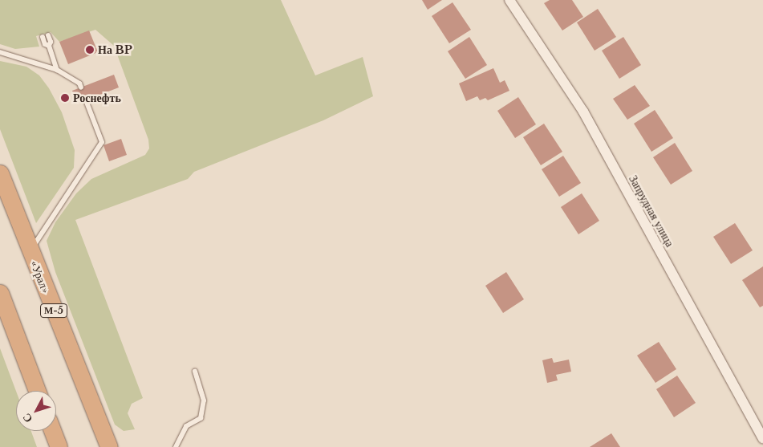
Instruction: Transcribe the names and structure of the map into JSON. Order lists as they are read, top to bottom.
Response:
{
  "streets": {
    "highway": ["«Урал»", "М-5"],
    "street": ["Запрудная улица"]
  },
  "places": ["На BP", "Роснефть"],
  "north": "bottom left"
}
